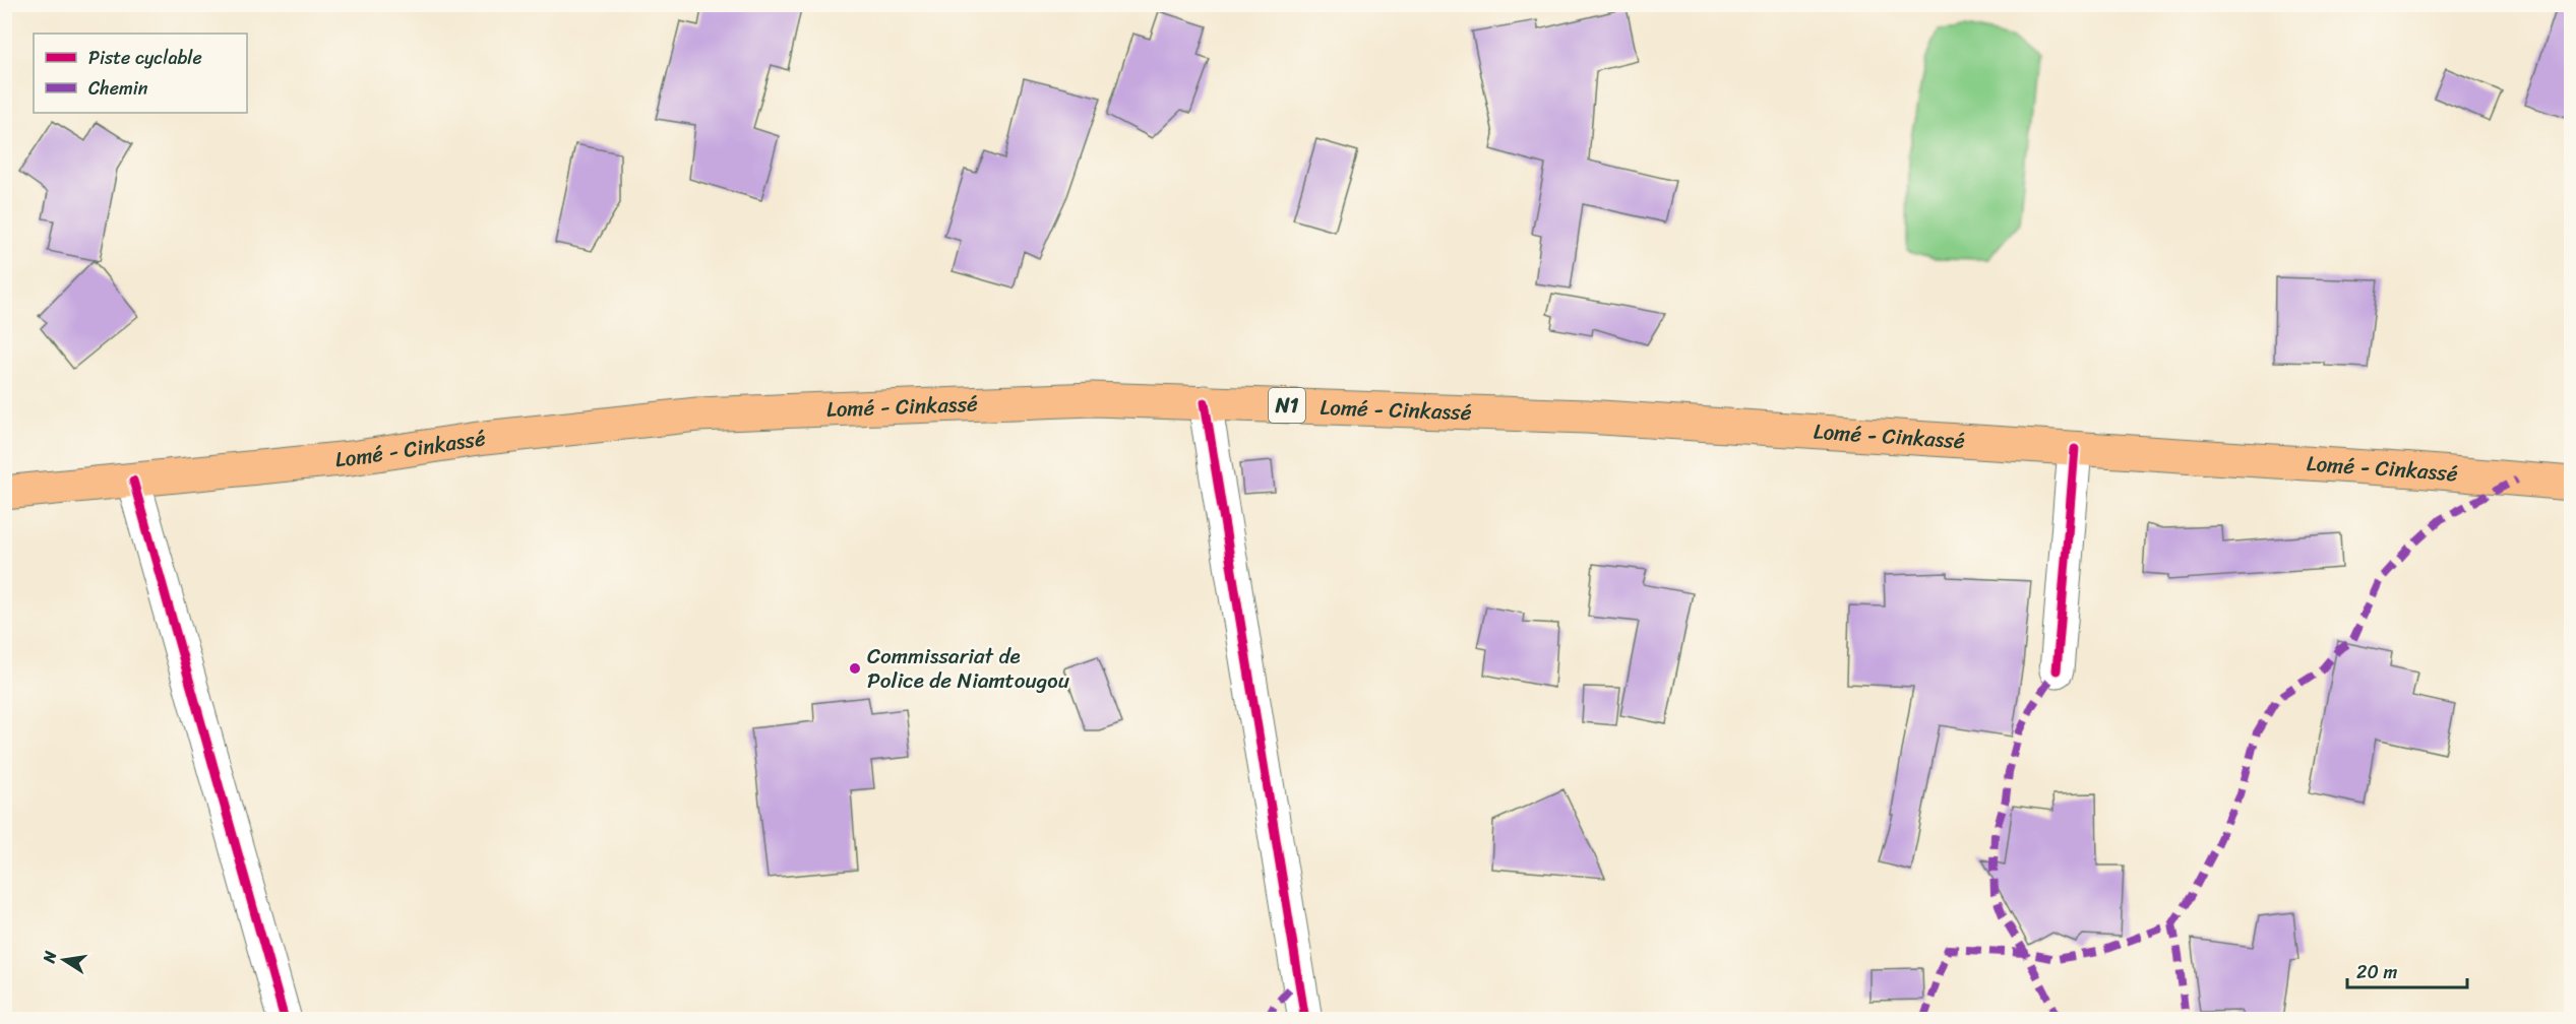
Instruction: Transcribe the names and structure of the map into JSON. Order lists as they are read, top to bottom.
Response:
{
  "streets": {
    "highway": ["N1", "Lomé - Cinkassé"]
  },
  "places": ["Commissariat de Police de Niamtougou"],
  "legend": ["Piste cyclable", "Chemin"],
  "scale_bar": "20 m",
  "north": "left"
}
